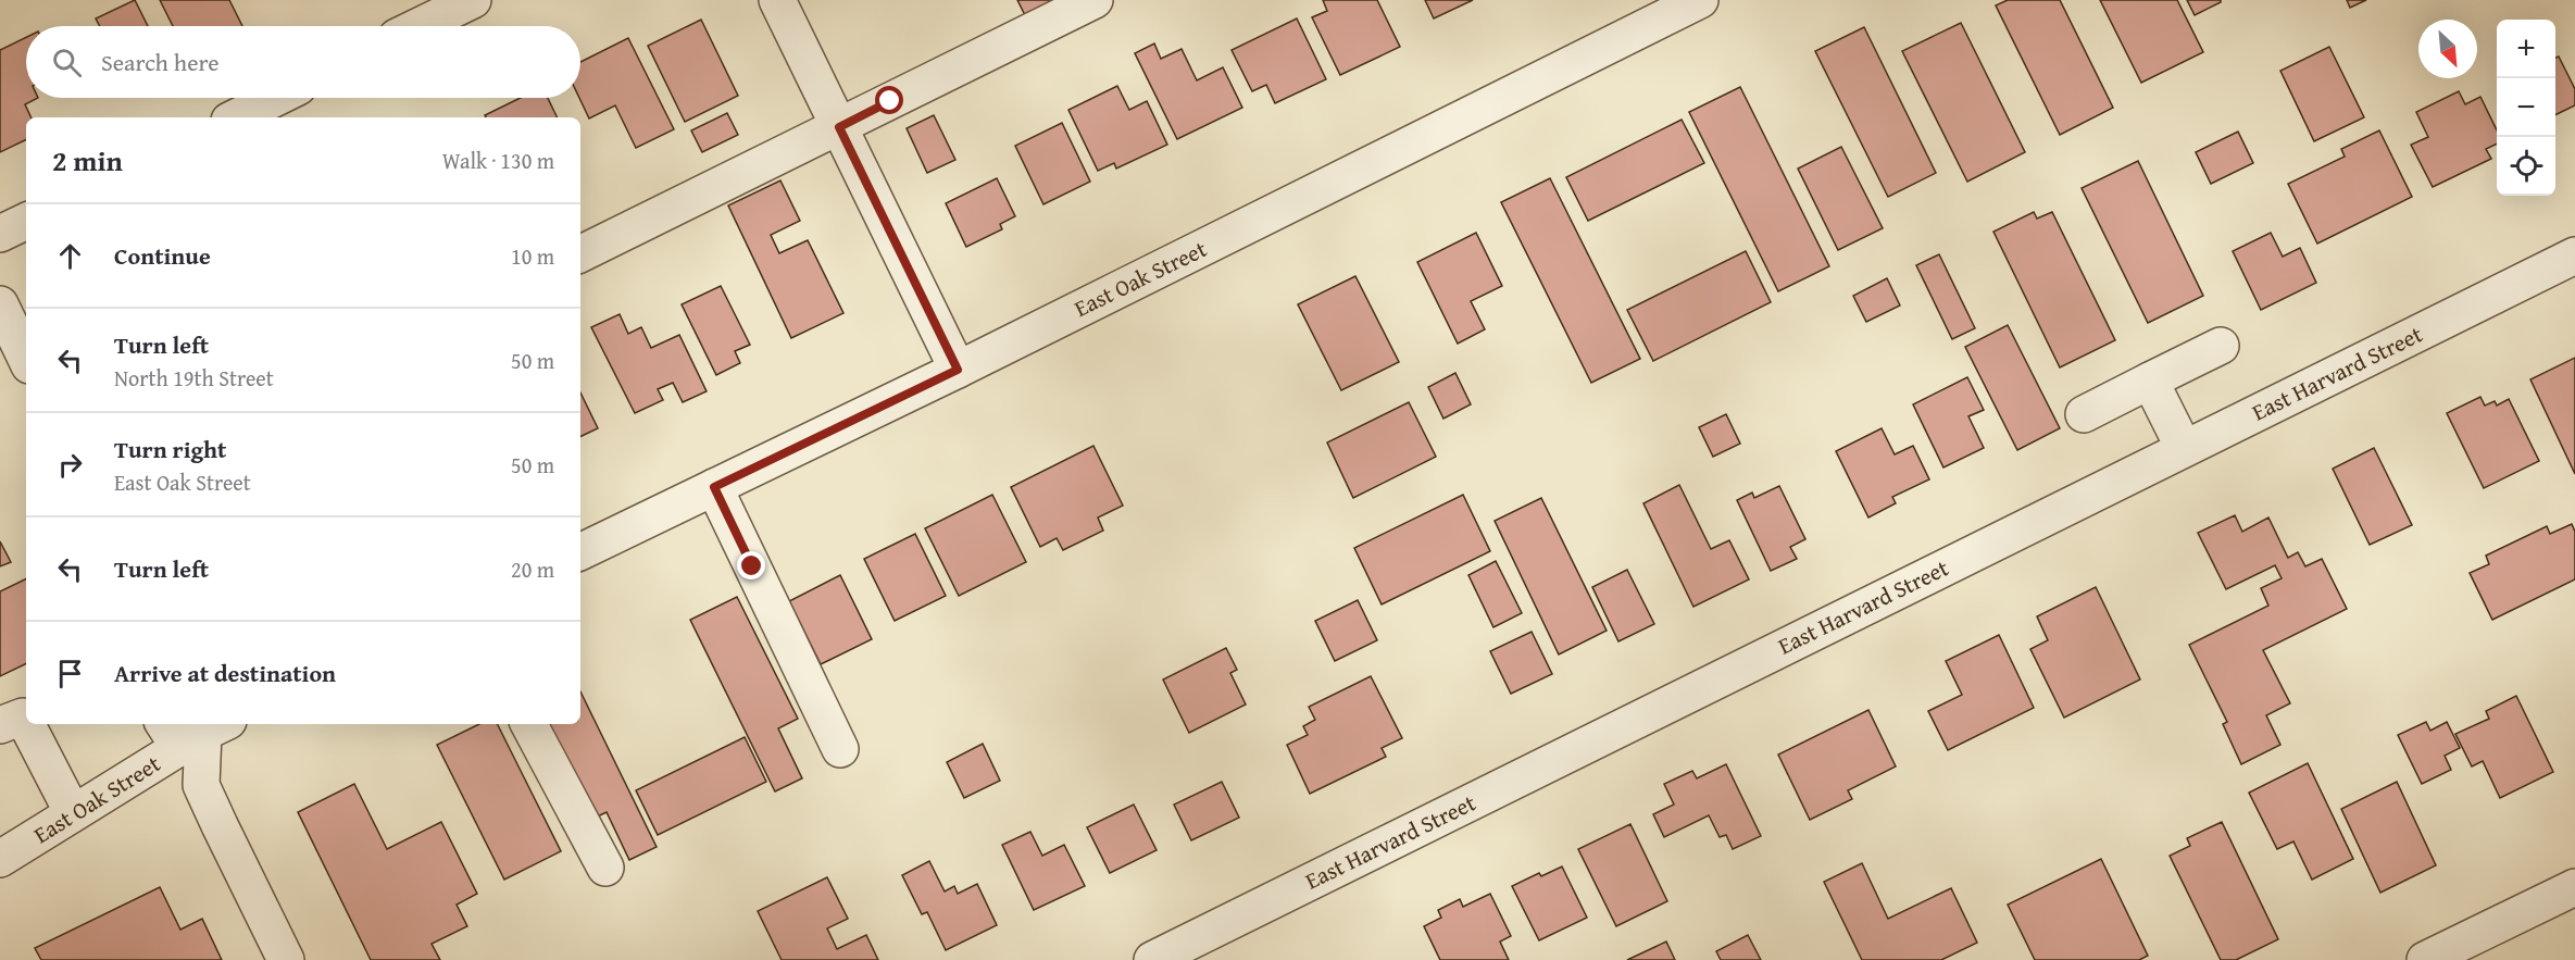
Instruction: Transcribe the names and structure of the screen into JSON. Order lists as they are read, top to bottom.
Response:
{
  "streets": {
    "street": ["East Oak Street", "East Harvard Street"]
  },
  "north": "bottom right",
  "page": {
    "map_buttons": ["+", "−"],
    "search": "Search here",
    "heading": ["2 min", "Walk · 130 m"],
    "list": [
      ["Continue", "10 m"],
      ["Turn left", "North 19th Street", "50 m"],
      ["Turn right", "East Oak Street", "50 m"],
      ["Turn left", "20 m"],
      "Arrive at destination"
    ]
  }
}
